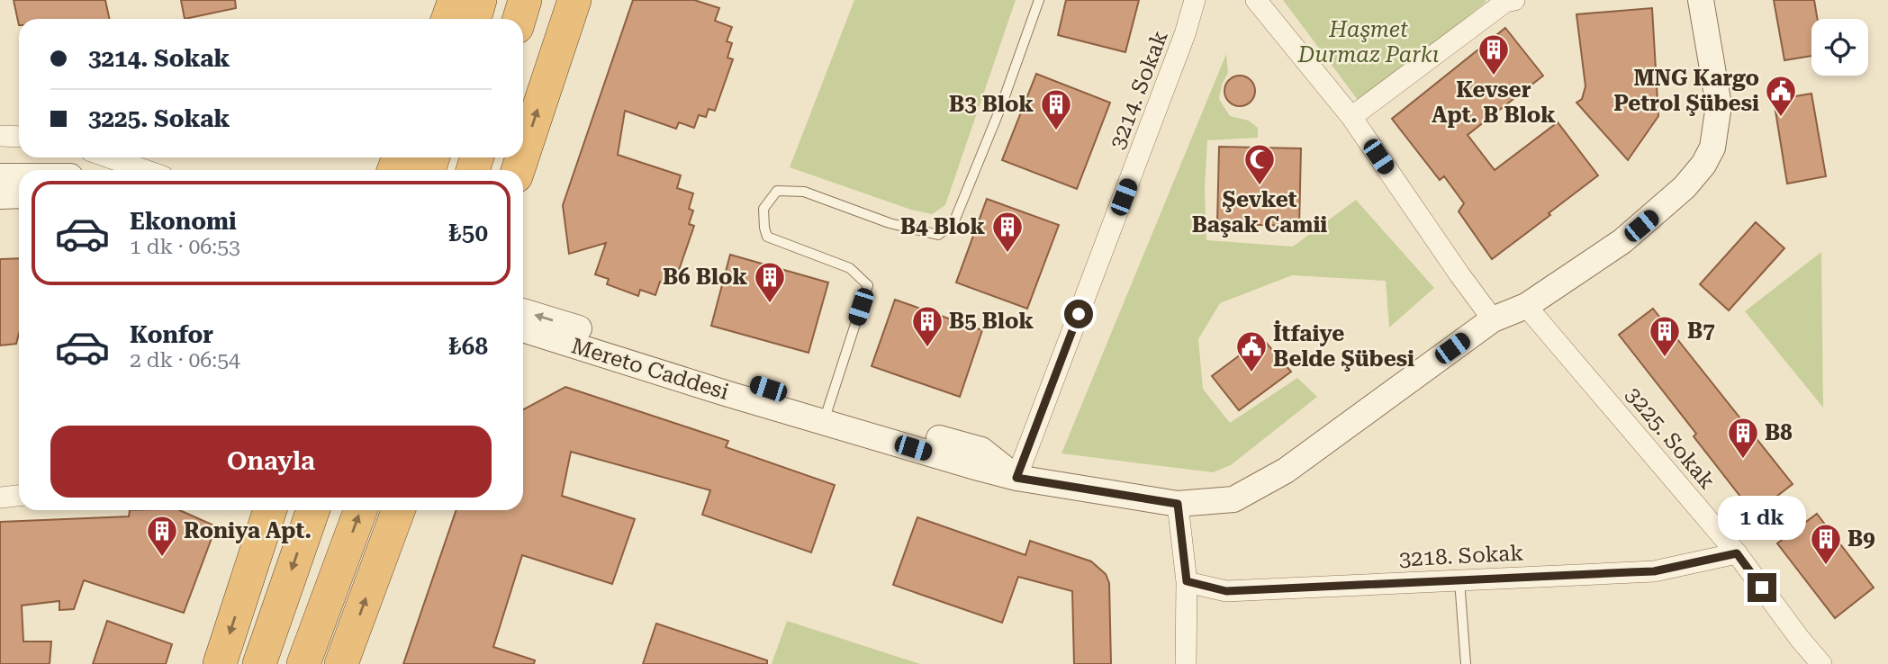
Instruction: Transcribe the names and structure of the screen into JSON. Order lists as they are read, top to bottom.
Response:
{
  "streets": {
    "street": [
      "3214. Sokak",
      "Mereto Caddesi",
      "3225. Sokak",
      "3218. Sokak"
    ]
  },
  "crossings": [
    ["3214. Sokak", "Mereto Caddesi"],
    ["Mereto Caddesi", "3225. Sokak"],
    ["3225. Sokak", "3218. Sokak"]
  ],
  "parks": ["Haşmet Durmaz Parkı"],
  "places": {
    "building": [
      "Kevser Apt. B Blok",
      "B3 Blok",
      "B4 Blok",
      "B6 Blok",
      "B5 Blok",
      "B7",
      "B8",
      "Roniya Apt.",
      "B9"
    ],
    "public building": ["MNG Kargo Petrol Şübesi", "İtfaiye Belde Şübesi"],
    "mosque": ["Şevket Başak Camii"]
  },
  "page": {
    "banner": ["3214. Sokak", "3225. Sokak"],
    "list": [
      {
        "name": "Ekonomi",
        "note": "1 dk · 06:53",
        "value": "₺50"
      },
      {
        "name": "Konfor",
        "note": "2 dk · 06:54",
        "value": "₺68"
      }
    ],
    "buttons": "Onayla",
    "bubble": "1 dk"
  }
}
